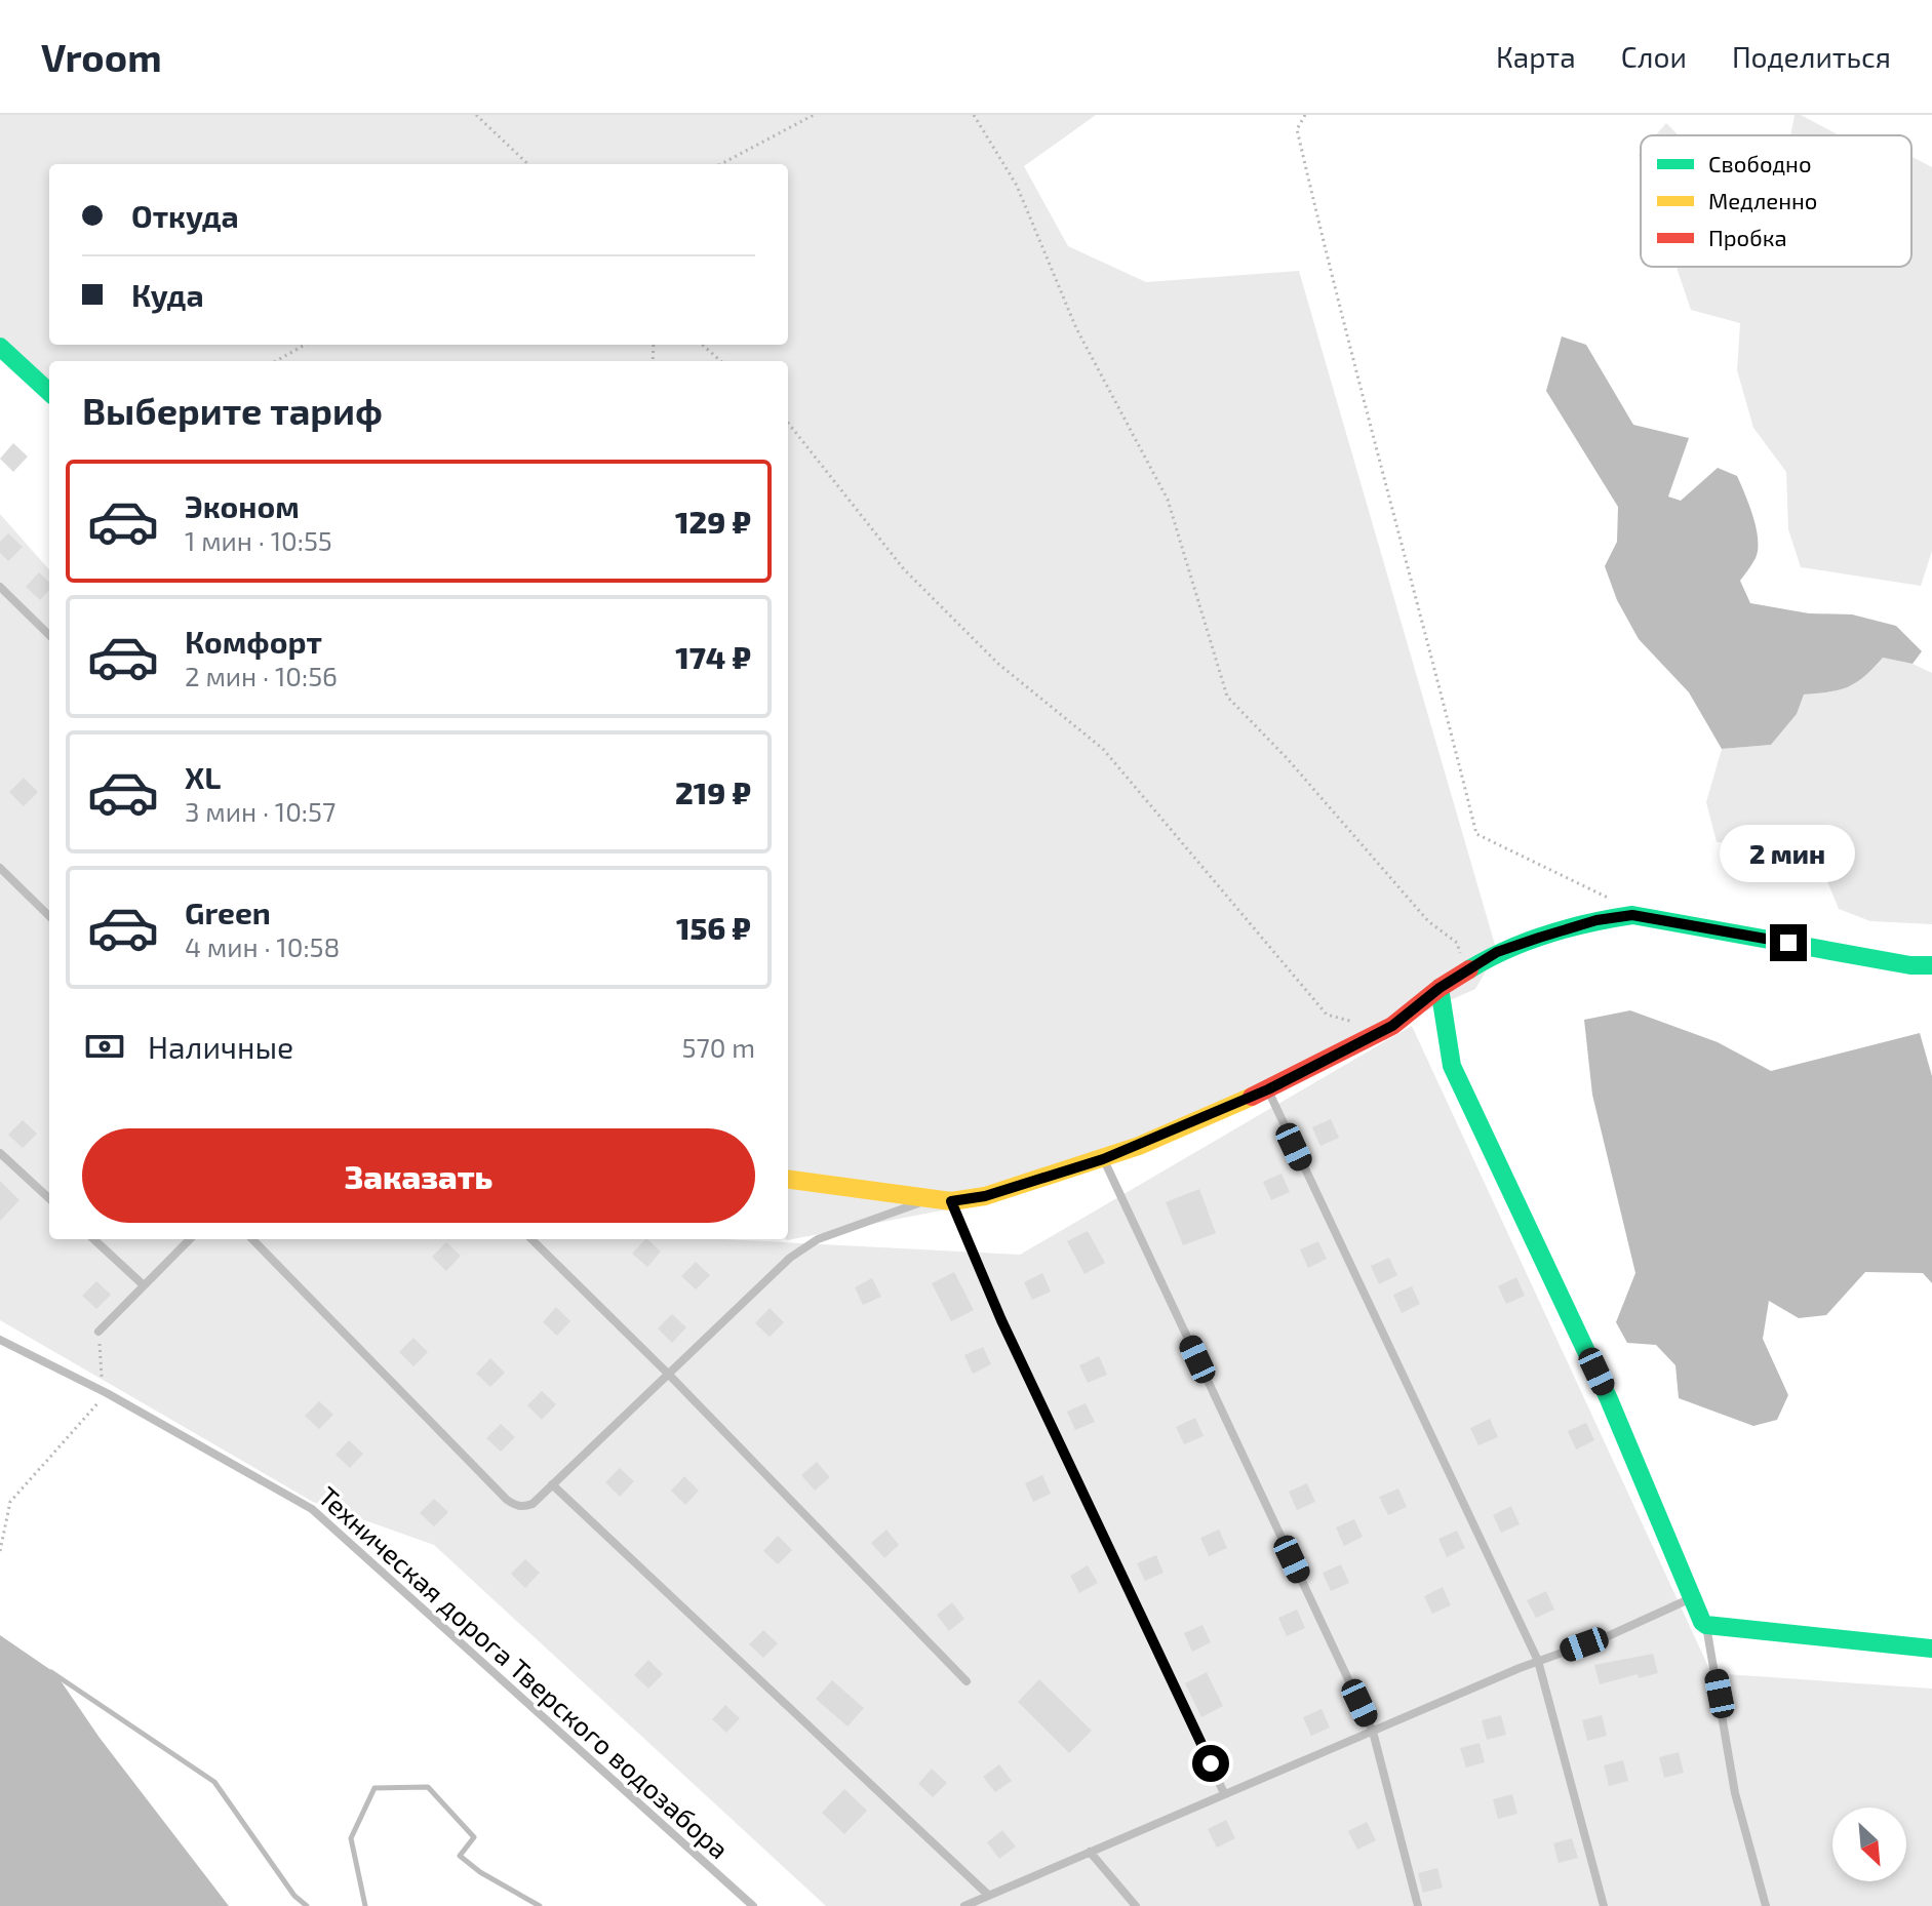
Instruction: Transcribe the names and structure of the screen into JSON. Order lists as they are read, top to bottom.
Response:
{
  "streets": {
    "lane": ["Техническая дорога Тверского водозабора"]
  },
  "legend": ["Свободно", "Медленно", "Пробка"],
  "north": "bottom right",
  "page": {
    "header": "Vroom",
    "nav": ["Карта", "Слои", "Поделиться"],
    "banner": ["Откуда", "Куда"],
    "heading": "Выберите тариф",
    "list": [
      {
        "name": "Эконом",
        "note": "1 мин · 10:55",
        "value": "129 ₽"
      },
      {
        "name": "Комфорт",
        "note": "2 мин · 10:56",
        "value": "174 ₽"
      },
      {
        "name": "XL",
        "note": "3 мин · 10:57",
        "value": "219 ₽"
      },
      {
        "name": "Green",
        "note": "4 мин · 10:58",
        "value": "156 ₽"
      }
    ],
    "bubble": "2 мин",
    "pay": ["Наличные", "570 m"],
    "buttons": "Заказать"
  }
}
